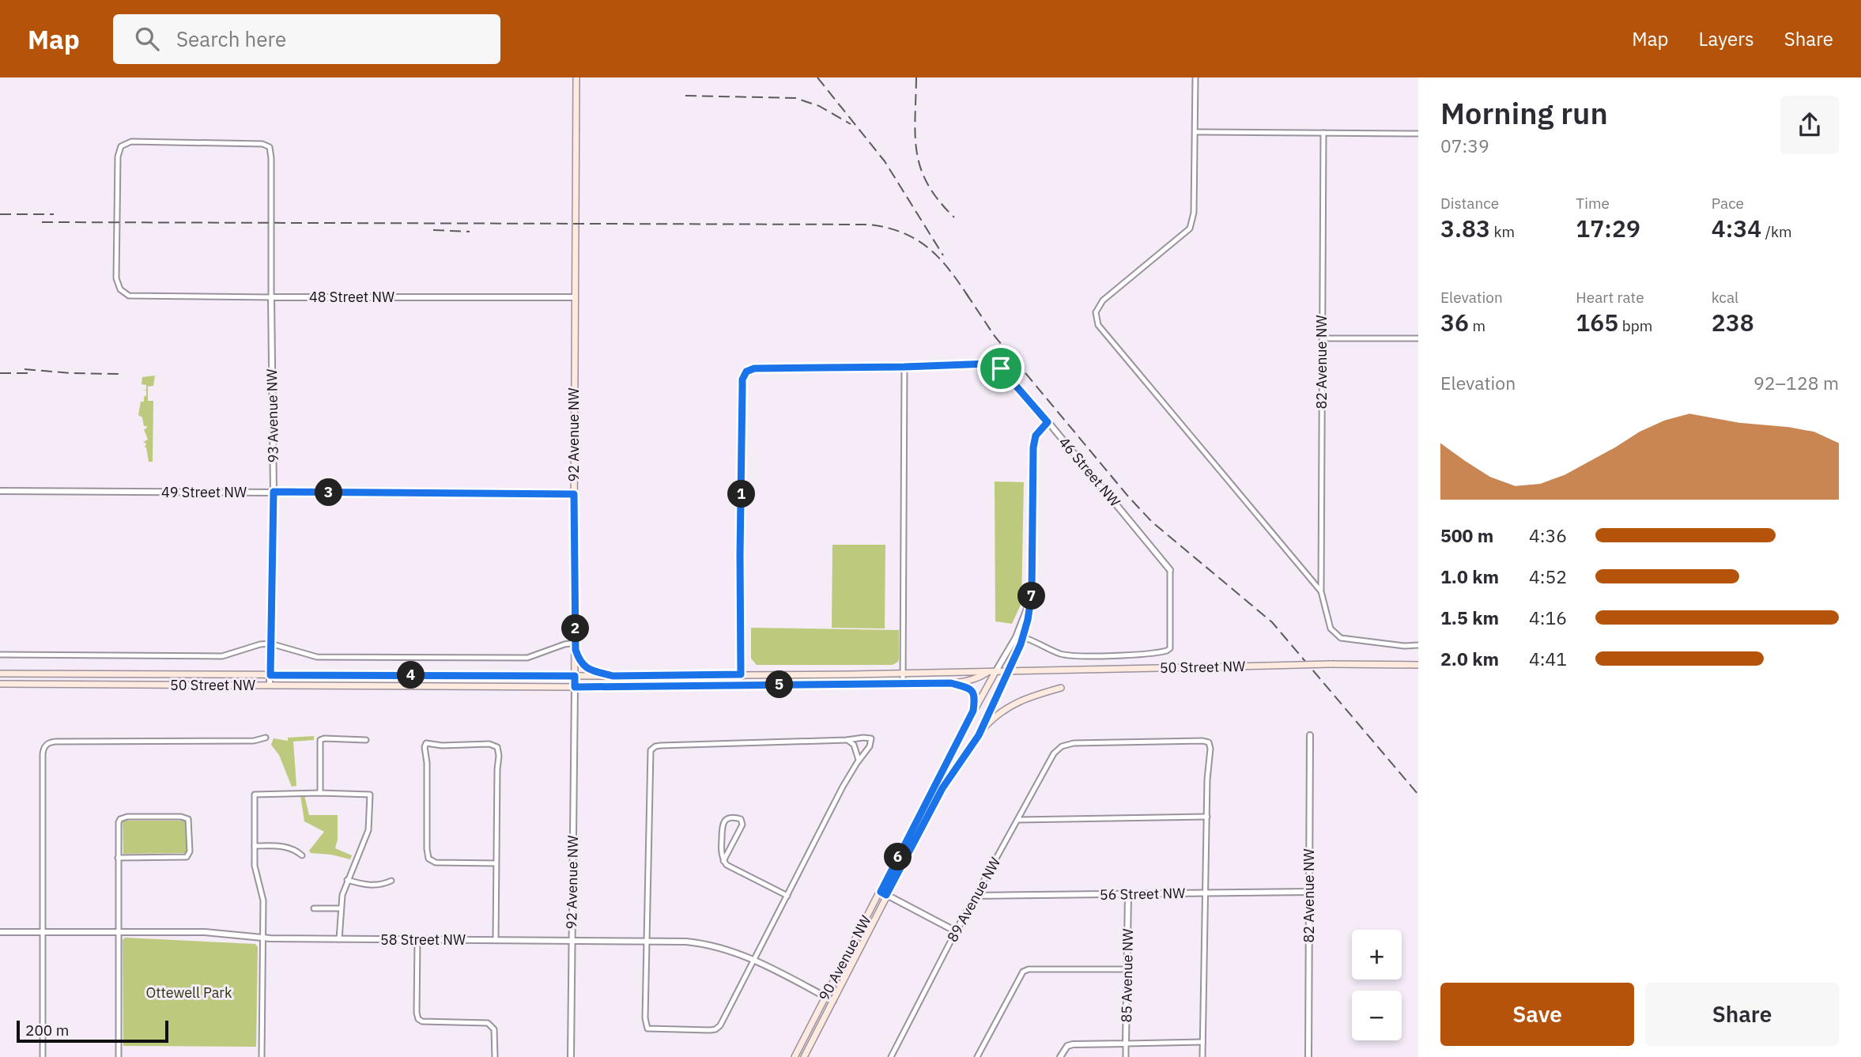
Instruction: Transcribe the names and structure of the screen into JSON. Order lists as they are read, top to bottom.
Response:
{
  "streets": {
    "main road": ["92 Avenue NW", "50 Street NW", "90 Avenue NW"],
    "street": [
      "48 Street NW",
      "82 Avenue NW",
      "93 Avenue NW",
      "46 Street NW",
      "49 Street NW",
      "56 Street NW",
      "89 Avenue NW",
      "58 Street NW",
      "85 Avenue NW"
    ]
  },
  "crossings": [
    ["48 Street NW", "93 Avenue NW"],
    ["48 Street NW", "92 Avenue NW"],
    ["82 Avenue NW", "56 Street NW"],
    ["93 Avenue NW", "49 Street NW"],
    ["93 Avenue NW", "50 Street NW"],
    ["92 Avenue NW", "49 Street NW"],
    ["92 Avenue NW", "50 Street NW"],
    ["92 Avenue NW", "58 Street NW"],
    ["46 Street NW", "50 Street NW"],
    ["46 Street NW", "90 Avenue NW"],
    ["50 Street NW", "90 Avenue NW"],
    ["56 Street NW", "89 Avenue NW"],
    ["56 Street NW", "85 Avenue NW"],
    ["58 Street NW", "90 Avenue NW"]
  ],
  "parks": ["Ottewell Park"],
  "scale_bar": "200 m",
  "page": {
    "header": "Map",
    "search": "Search here",
    "nav": ["Map", "Layers", "Share"],
    "heading": ["Morning run", "07:39"],
    "stats": [
      ["Distance", "3.83 km"],
      ["Time", "17:29"],
      ["Pace", "4:34 /km"],
      ["Elevation", "36 m"],
      ["Heart rate", "165 bpm"],
      ["kcal", "238"]
    ],
    "chart": ["Elevation", "92–128 m"],
    "pins": [
      "3",
      "1",
      "7",
      "2",
      "4",
      "5",
      "6"
    ],
    "list": [
      {
        "name": "500 m",
        "note": "4:36"
      },
      {
        "name": "1.0 km",
        "note": "4:52"
      },
      {
        "name": "1.5 km",
        "note": "4:16"
      },
      {
        "name": "2.0 km",
        "note": "4:41"
      }
    ],
    "map_buttons": ["+", "−"],
    "buttons": ["Save", "Share"],
    "scale": "200 m"
  }
}
